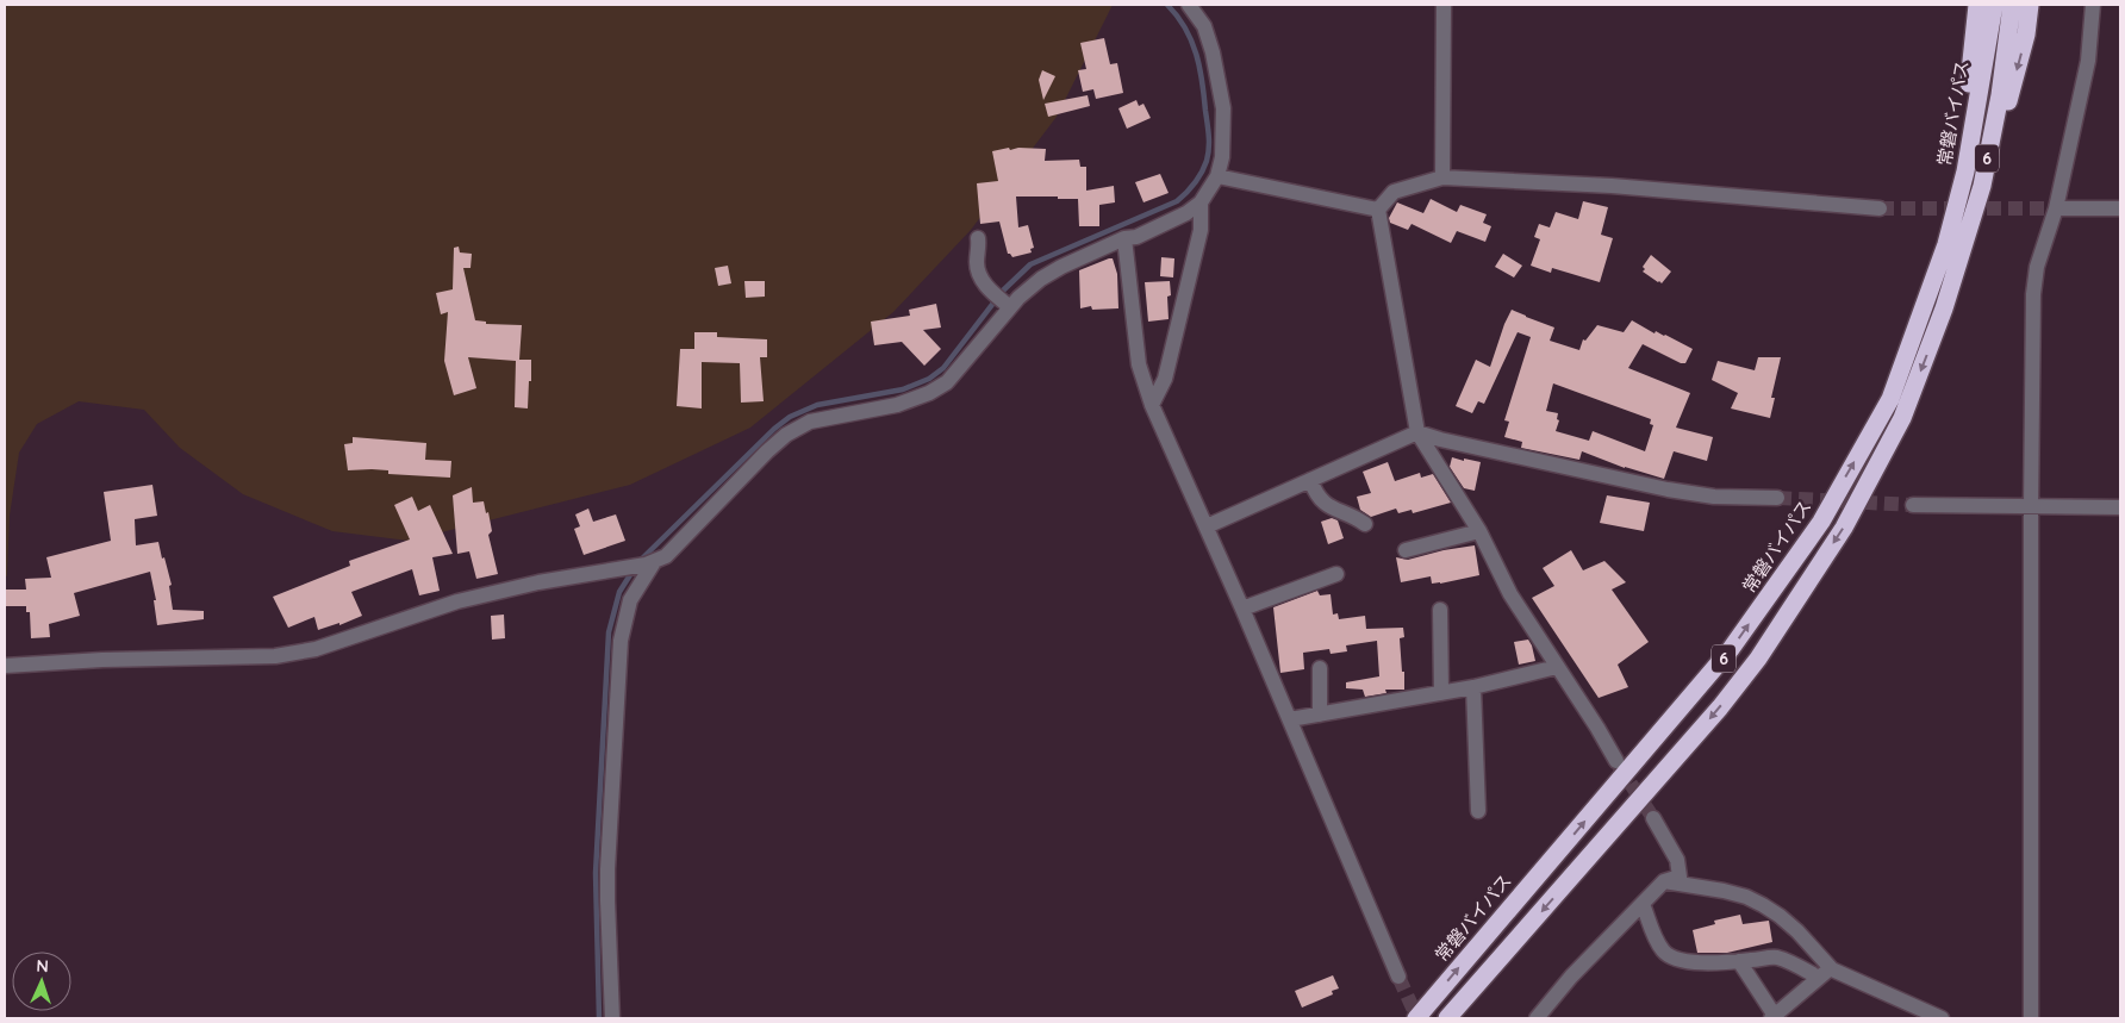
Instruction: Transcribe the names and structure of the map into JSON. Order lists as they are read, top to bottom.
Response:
{
  "streets": {
    "highway": ["常磐バイパス", "6"]
  },
  "north": "top"
}
